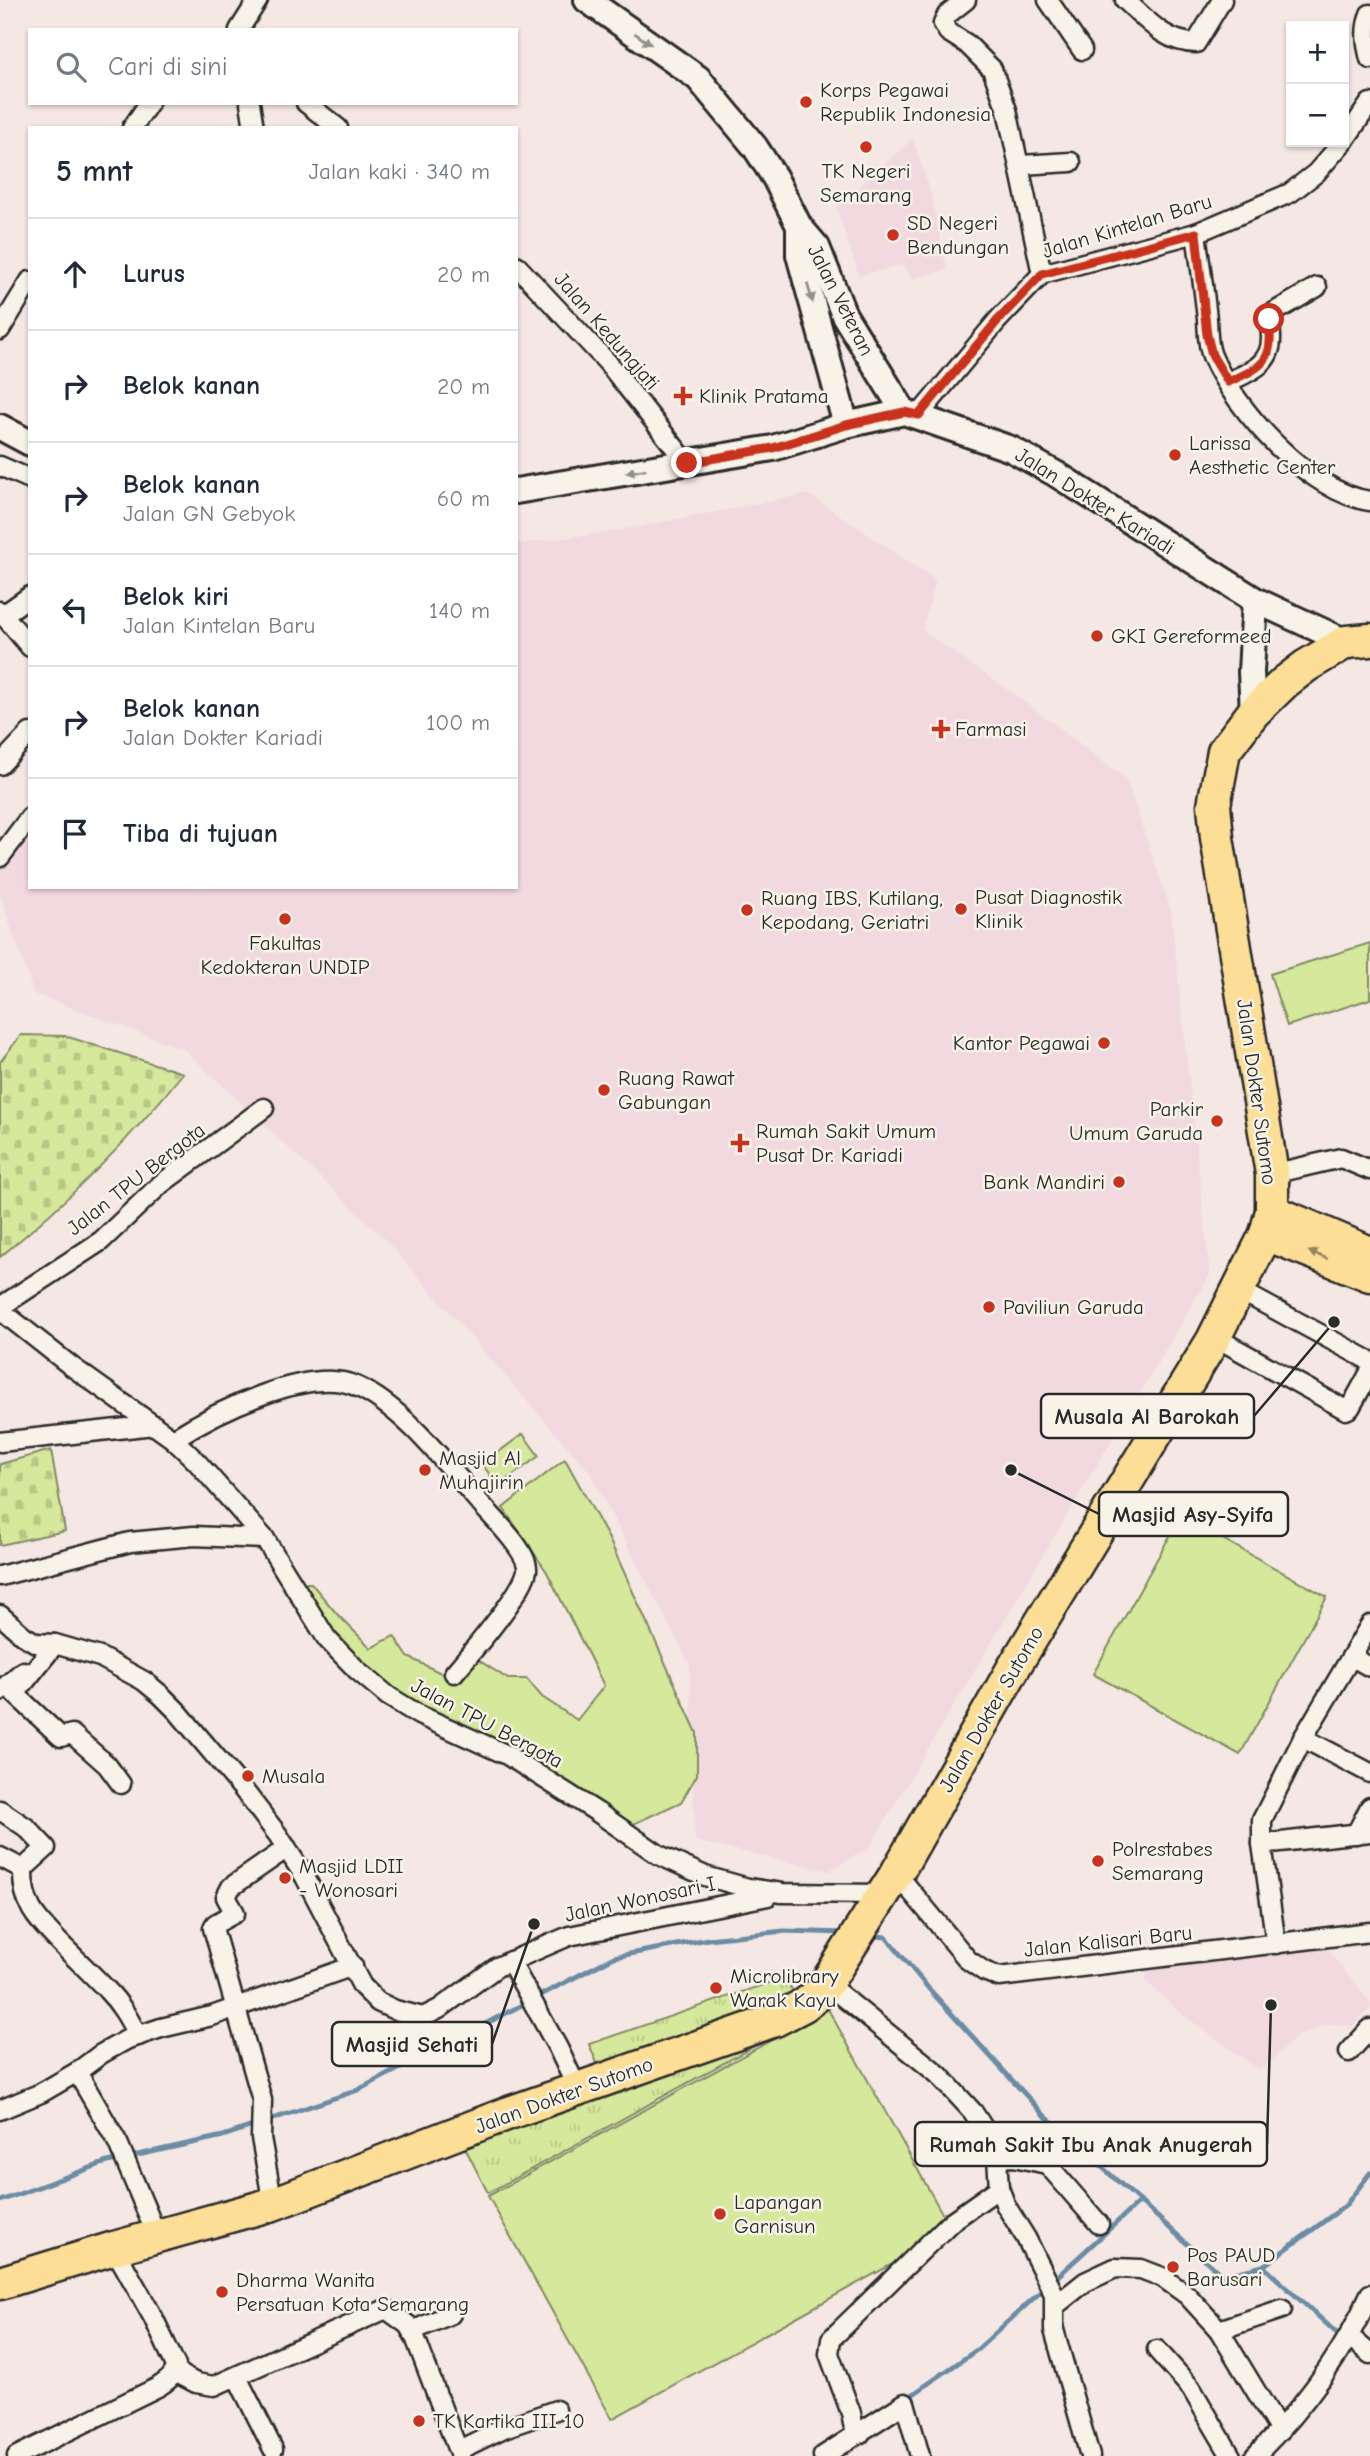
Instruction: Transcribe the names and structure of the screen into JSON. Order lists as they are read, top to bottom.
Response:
{
  "streets": {
    "highway": ["Jalan Dokter Sutomo"],
    "main road": ["Jalan Veteran", "Jalan Dokter Kariadi"],
    "street": [
      "Jalan Kintelan Baru",
      "Jalan Kedungjati",
      "Jalan TPU Bergota",
      "Jalan Wonosari I",
      "Jalan Kalisari Baru"
    ]
  },
  "crossings": [
    ["Jalan Kintelan Baru", "Jalan Veteran"],
    ["Jalan Kintelan Baru", "Jalan Dokter Kariadi"],
    ["Jalan Veteran", "Jalan Dokter Kariadi"],
    ["Jalan Dokter Kariadi", "Jalan Dokter Sutomo"],
    ["Jalan Dokter Sutomo", "Jalan TPU Bergota"],
    ["Jalan Dokter Sutomo", "Jalan Kalisari Baru"],
    ["Jalan TPU Bergota", "Jalan Wonosari I"],
    ["Jalan TPU Bergota", "Jalan Kalisari Baru"]
  ],
  "places": {
    "other": [
      "Korps Pegawai Republik Indonesia",
      "TK Negeri Semarang",
      "SD Negeri Bendungan",
      "Larissa Aesthetic Center",
      "GKI Gereformeed",
      "Pusat Diagnostik Klinik",
      "Ruang IBS, Kutilang, Kepodang, Geriatri",
      "Fakultas Kedokteran UNDIP",
      "Kantor Pegawai",
      "Ruang Rawat Gabungan",
      "Parkir Umum Garuda",
      "Bank Mandiri",
      "Paviliun Garuda",
      "Musala Al Barokah",
      "Masjid Al Muhajirin",
      "Masjid Asy-Syifa",
      "Musala",
      "Polrestabes Semarang",
      "Masjid LDII - Wonosari",
      "Masjid Sehati",
      "Microlibrary Warak Kayu",
      "Rumah Sakit Ibu Anak Anugerah",
      "Lapangan Garnisun",
      "Pos PAUD Barusari",
      "Dharma Wanita Persatuan Kota Semarang",
      "TK Kartika III 10"
    ],
    "health": ["Klinik Pratama", "Farmasi", "Rumah Sakit Umum Pusat Dr. Kariadi"]
  },
  "page": {
    "map_buttons": ["+", "−"],
    "search": "Cari di sini",
    "heading": ["5 mnt", "Jalan kaki · 340 m"],
    "list": [
      ["Lurus", "20 m"],
      ["Belok kanan", "20 m"],
      ["Belok kanan", "Jalan GN Gebyok", "60 m"],
      ["Belok kiri", "Jalan Kintelan Baru", "140 m"],
      ["Belok kanan", "Jalan Dokter Kariadi", "100 m"],
      "Tiba di tujuan"
    ]
  }
}
